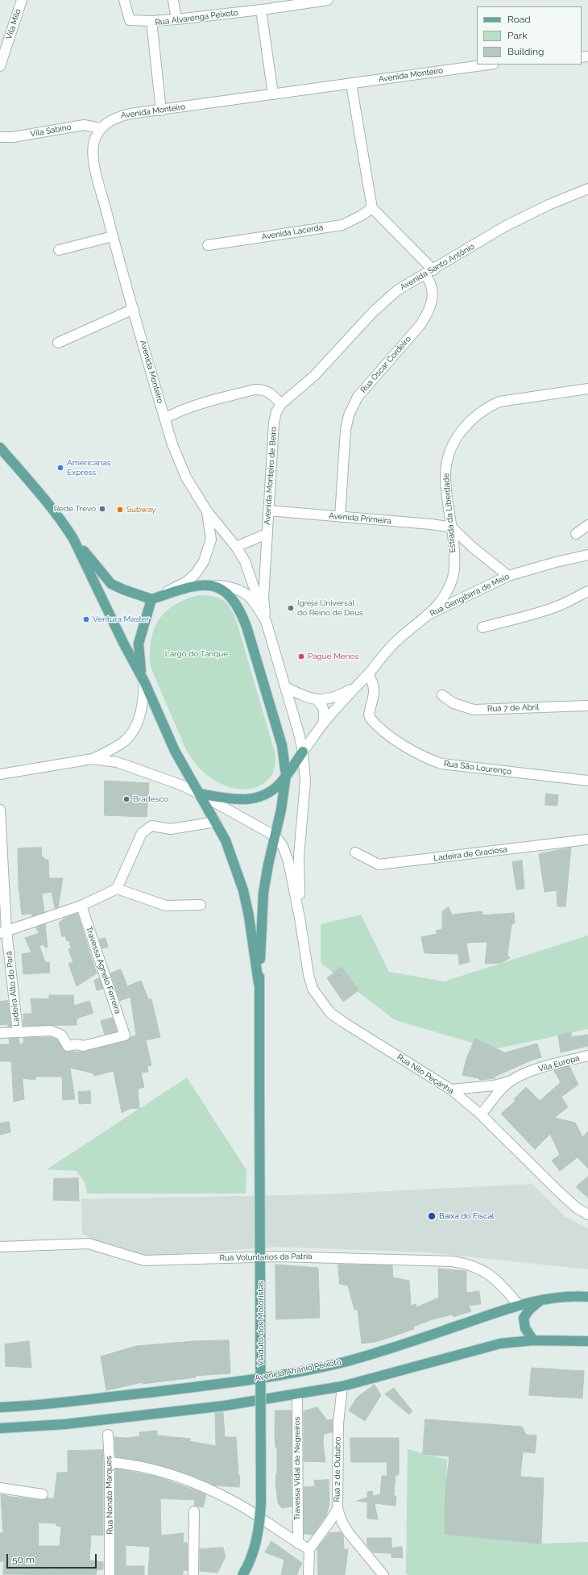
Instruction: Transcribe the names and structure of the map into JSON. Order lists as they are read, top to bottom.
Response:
{
  "streets": {
    "main road": ["Viaduto dos Motoristas", "Avenida Afrânio Peixoto"],
    "street": [
      "Rua Alvarenga Peixoto",
      "Vila Milo",
      "Avenida Monteiro",
      "Vila Sabino",
      "Avenida Lacerda",
      "Avenida Santo Antônio",
      "Rua Oscar Cordeiro",
      "Avenida Monteiro de Beiro",
      "Estrada da Liberdade",
      "Avenida Primeira",
      "Rua Gengibirra de Meio",
      "Rua 7 de Abril",
      "Rua São Lourenço",
      "Ladeira de Graciosa",
      "Travessa Agnelo Ferreira",
      "Ladeira Alto do Pará",
      "Vila Europa",
      "Rua Nilo Peçanha",
      "Rua Voluntarios da Patría",
      "Travessa Vidal de Negreiros",
      "Rua 2 de Outubro",
      "Rua Nonato Marques"
    ]
  },
  "crossings": [
    ["Rua Alvarenga Peixoto", "Avenida Monteiro"],
    ["Avenida Monteiro", "Vila Sabino"],
    ["Avenida Santo Antônio", "Rua Oscar Cordeiro"],
    ["Avenida Santo Antônio", "Avenida Monteiro de Beiro"],
    ["Rua Oscar Cordeiro", "Avenida Primeira"],
    ["Avenida Monteiro de Beiro", "Avenida Primeira"],
    ["Estrada da Liberdade", "Avenida Primeira"],
    ["Estrada da Liberdade", "Rua Gengibirra de Meio"],
    ["Rua Gengibirra de Meio", "Rua São Lourenço"],
    ["Rua Gengibirra de Meio", "Rua Nilo Peçanha"],
    ["Travessa Agnelo Ferreira", "Ladeira Alto do Pará"],
    ["Vila Europa", "Rua Nilo Peçanha"],
    ["Rua Voluntarios da Patría", "Avenida Afrânio Peixoto"]
  ],
  "parks": ["Largo do Tanque"],
  "places": [
    "Americanas Express",
    "Rede Trevo",
    "Subway",
    "Igreja Universal do Reino de Deus",
    "Ventura Master",
    "Pague Menos",
    "Bradesco",
    "Baixa do Fiscal"
  ],
  "legend": ["Road", "Park", "Building"],
  "scale_bar": "50 m"
}
